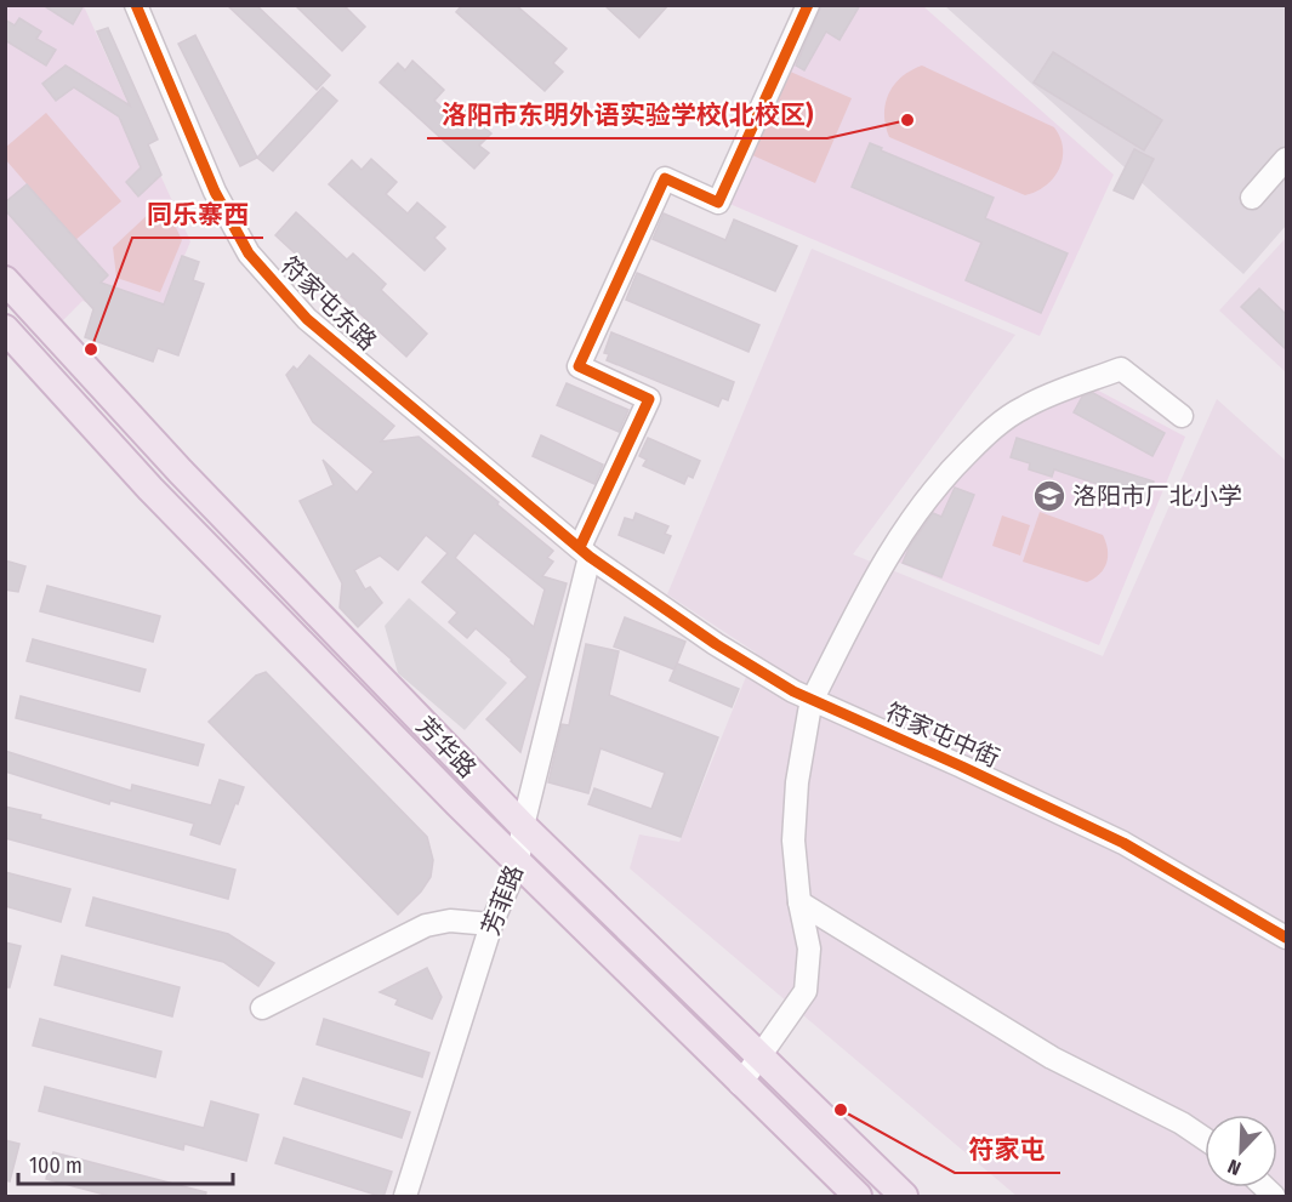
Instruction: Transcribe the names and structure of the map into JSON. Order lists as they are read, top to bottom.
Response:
{
  "streets": {
    "main road": ["芳华路"],
    "street": ["符家屯东路", "符家屯中街", "芳菲路"]
  },
  "crossings": [
    ["符家屯东路", "符家屯中街"],
    ["符家屯东路", "芳菲路"],
    ["符家屯中街", "芳菲路"],
    ["芳华路", "芳菲路"]
  ],
  "places": {
    "other": ["洛阳市东明外语实验学校(北校区)", "同乐寨西", "符家屯"],
    "school or university": ["洛阳市厂北小学"]
  },
  "scale_bar": "100 m",
  "north": "bottom left"
}
